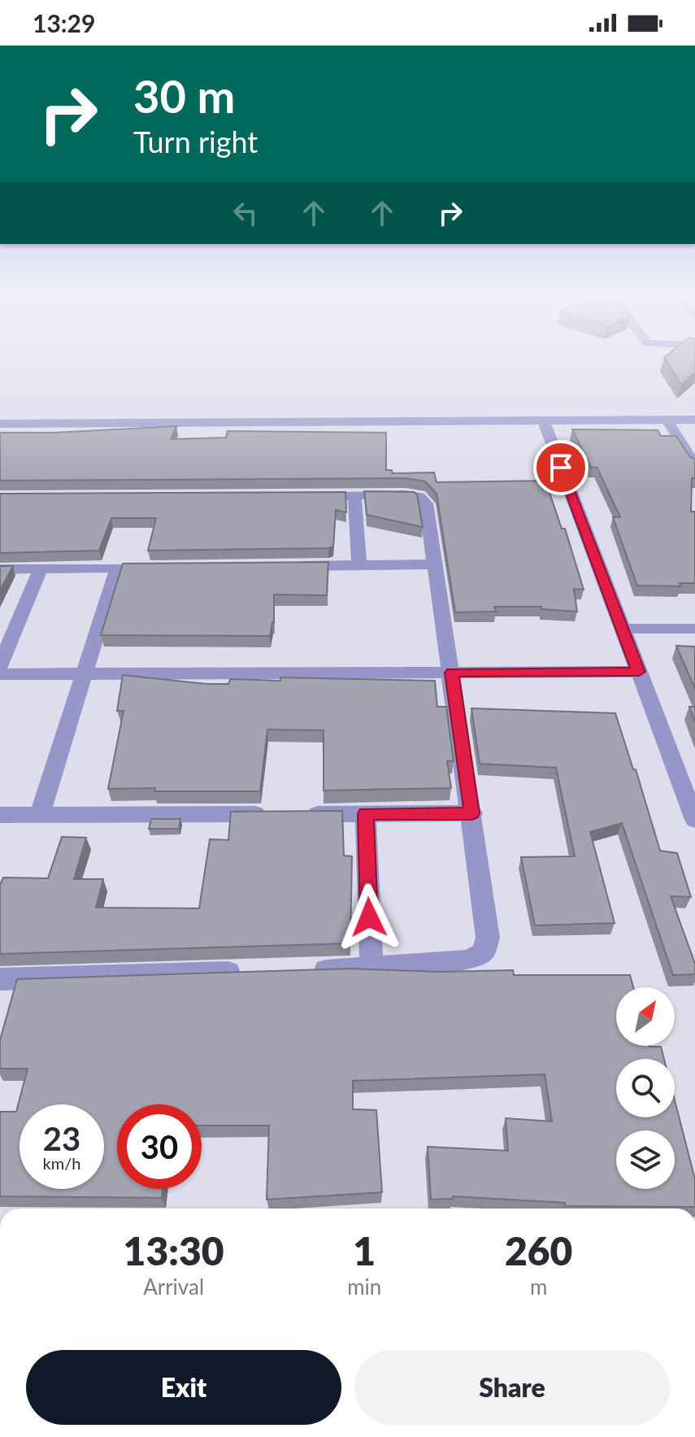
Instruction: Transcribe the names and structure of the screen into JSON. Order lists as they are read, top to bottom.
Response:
{
  "north": "top right",
  "page": {
    "status": "13:29",
    "turn": ["30 m", "Turn right"],
    "speed": "23 km/h",
    "limit": "30",
    "eta": [
      "13:30",
      "Arrival",
      "1",
      "min",
      "260",
      "m"
    ],
    "buttons": ["Exit", "Share"]
  }
}
